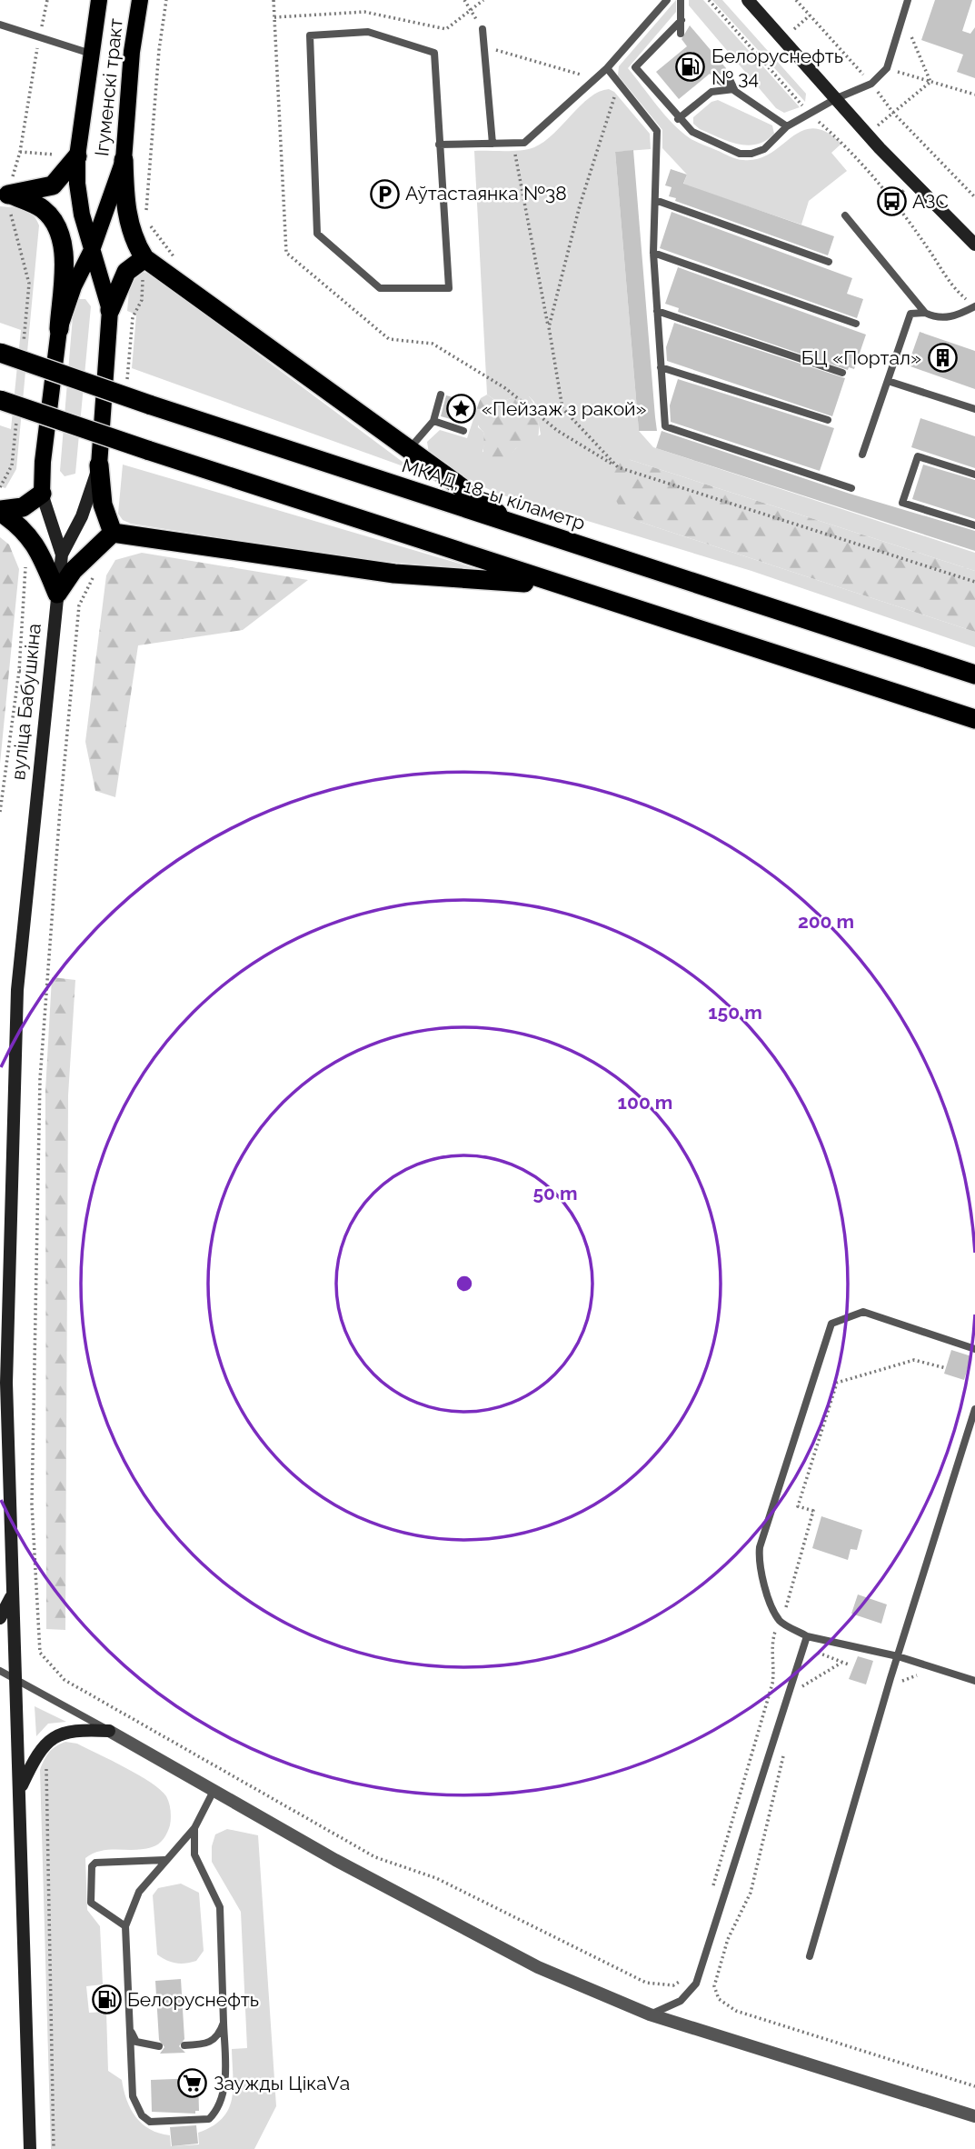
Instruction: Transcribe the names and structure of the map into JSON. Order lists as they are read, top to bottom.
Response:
{
  "streets": {
    "highway": ["МКАД, 18-ы кіламетр"],
    "main road": ["Ігуменскі тракт"],
    "street": ["вуліца Бабушкіна"]
  },
  "crossings": [
    ["Ігуменскі тракт", "вуліца Бабушкіна"]
  ],
  "places": {
    "fuel station": ["Белоруснефть № 34", "Белоруснефть"],
    "parking": ["Аўтастаянка №38"],
    "bus stop": ["АЗС"],
    "building": ["БЦ «Портал»"],
    "place": ["«Пейзаж з ракой»"],
    "supermarket": ["Заужды ЦікаVа"]
  },
  "rings": [
    "200 m",
    "150 m",
    "100 m",
    "50 m"
  ]
}
